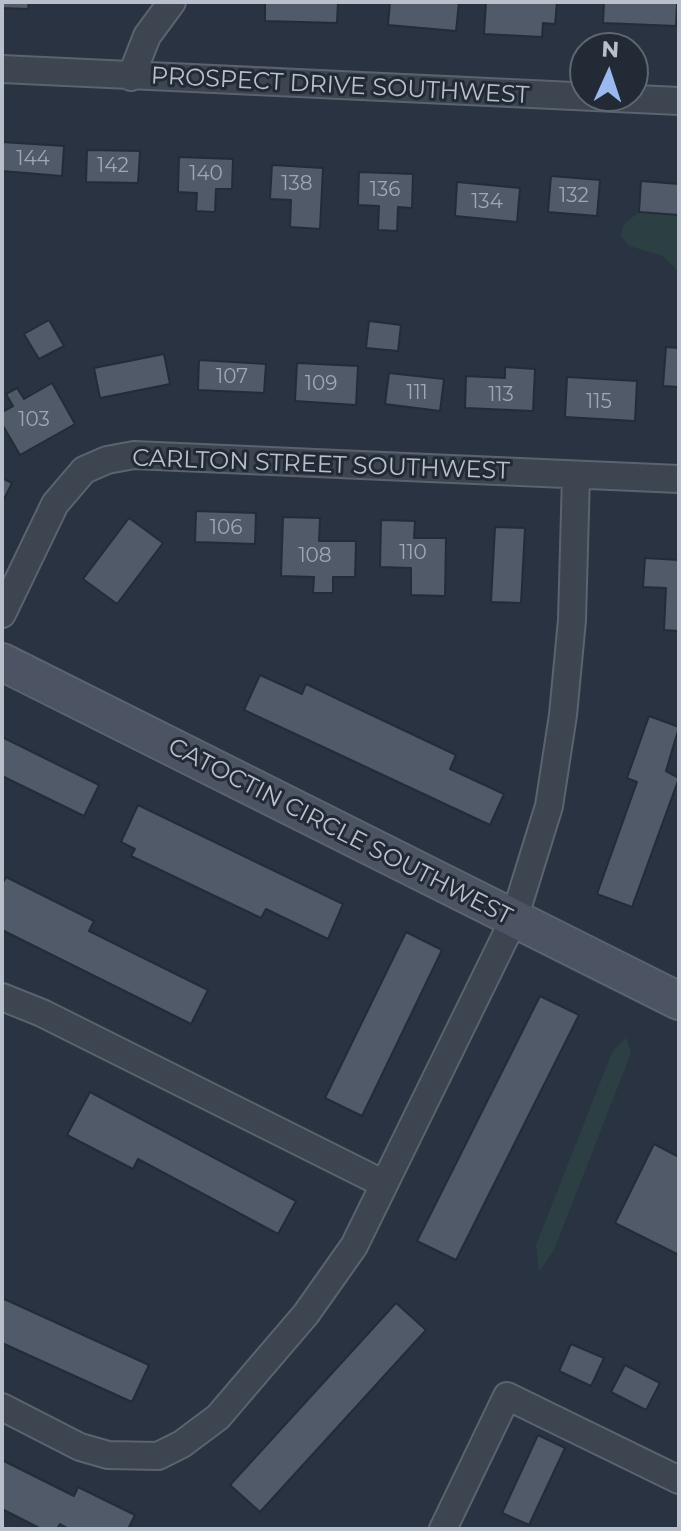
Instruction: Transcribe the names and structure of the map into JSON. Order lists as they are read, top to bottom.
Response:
{
  "streets": {
    "main road": ["CATOCTIN CIRCLE SOUTHWEST"],
    "street": ["PROSPECT DRIVE SOUTHWEST", "CARLTON STREET SOUTHWEST"]
  },
  "house_numbers": [
    "144",
    "142",
    "140",
    "138",
    "136",
    "132",
    "134",
    "107",
    "109",
    "111",
    "113",
    "115",
    "103",
    "106",
    "110",
    "108"
  ],
  "north": "top"
}
